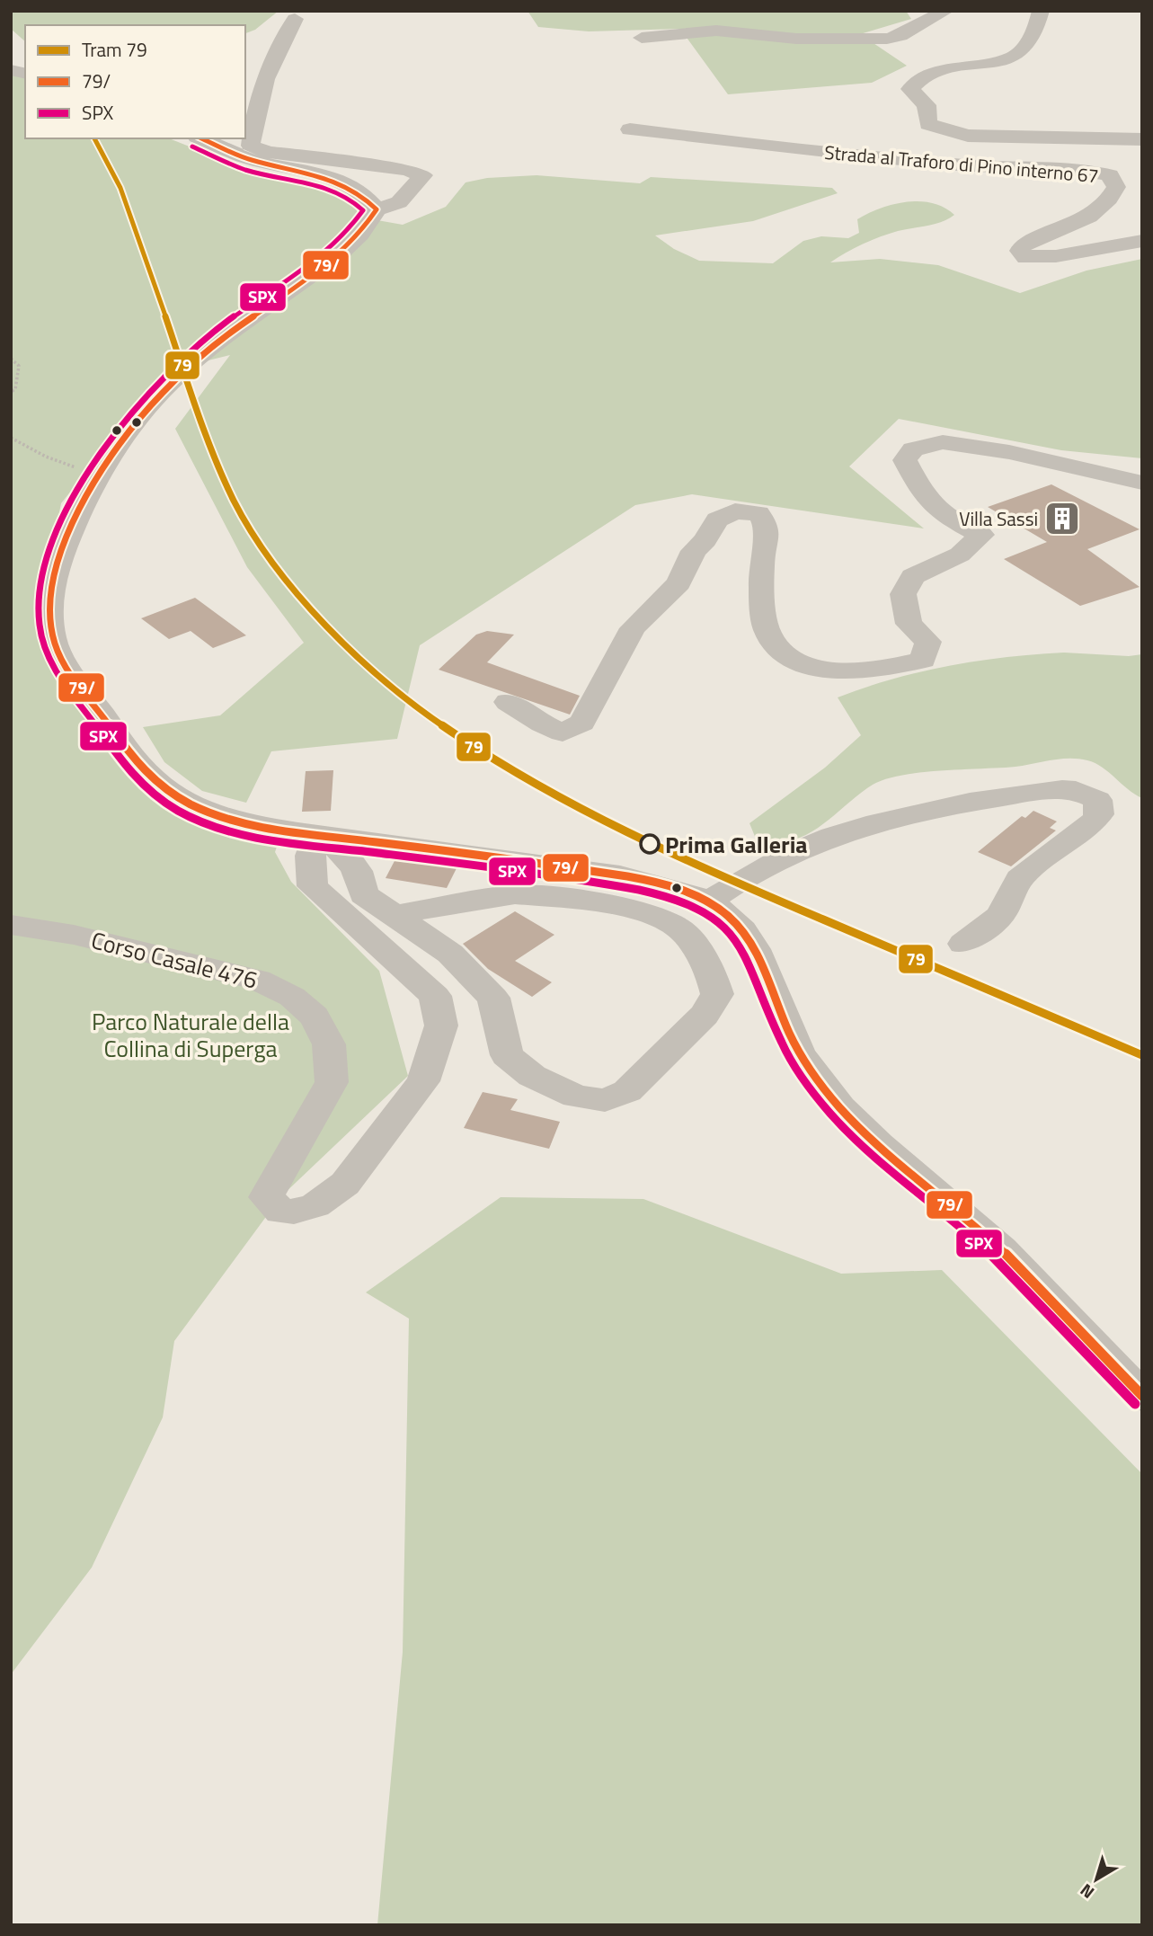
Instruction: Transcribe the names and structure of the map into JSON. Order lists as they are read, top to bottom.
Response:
{
  "streets": {
    "street": ["Strada al Traforo di Pino interno 67", "Corso Casale 476"]
  },
  "parks": ["Parco Naturale della Collina di Superga"],
  "places": {
    "building": ["Villa Sassi"],
    "other": ["Prima Galleria"]
  },
  "lines": ["tram line 79", "transit line 79/", "transit line SPX"],
  "legend": ["Tram 79", "79/", "SPX"],
  "north": "bottom left"
}
